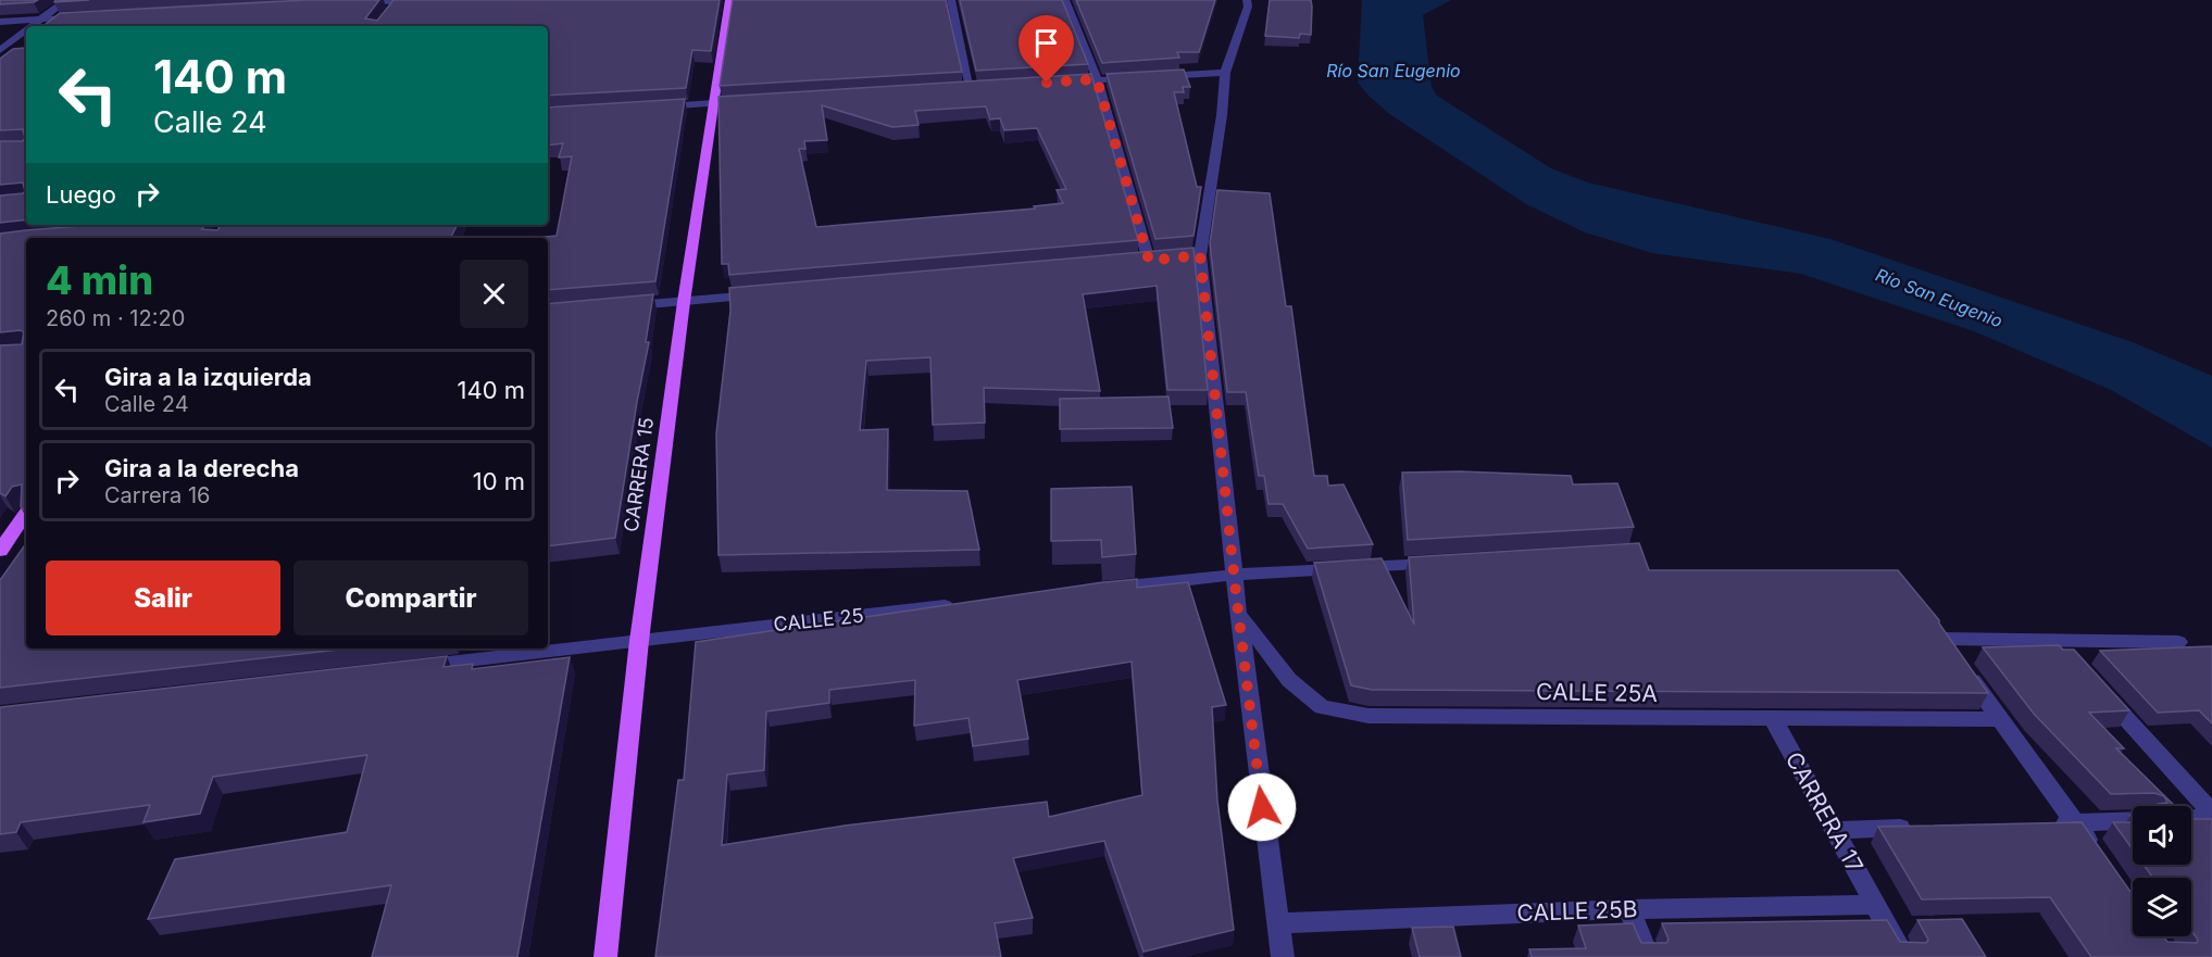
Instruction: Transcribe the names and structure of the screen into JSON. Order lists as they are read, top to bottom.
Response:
{
  "streets": {
    "main road": ["CARRERA 15"],
    "street": [
      "CALLE 25",
      "CALLE 25A",
      "CARRERA 17",
      "CALLE 25B"
    ]
  },
  "crossings": [
    ["CARRERA 15", "CALLE 25"],
    ["CALLE 25A", "CARRERA 17"],
    ["CARRERA 17", "CALLE 25B"]
  ],
  "water": ["Río San Eugenio"],
  "page": {
    "turn": ["140 m", "Calle 24"],
    "then": "Luego",
    "heading": ["4 min", "260 m · 12:20"],
    "list": [
      {
        "name": "Gira a la izquierda",
        "note": "Calle 24",
        "value": "140 m"
      },
      {
        "name": "Gira a la derecha",
        "note": "Carrera 16",
        "value": "10 m"
      }
    ],
    "buttons": ["Salir", "Compartir"]
  }
}
